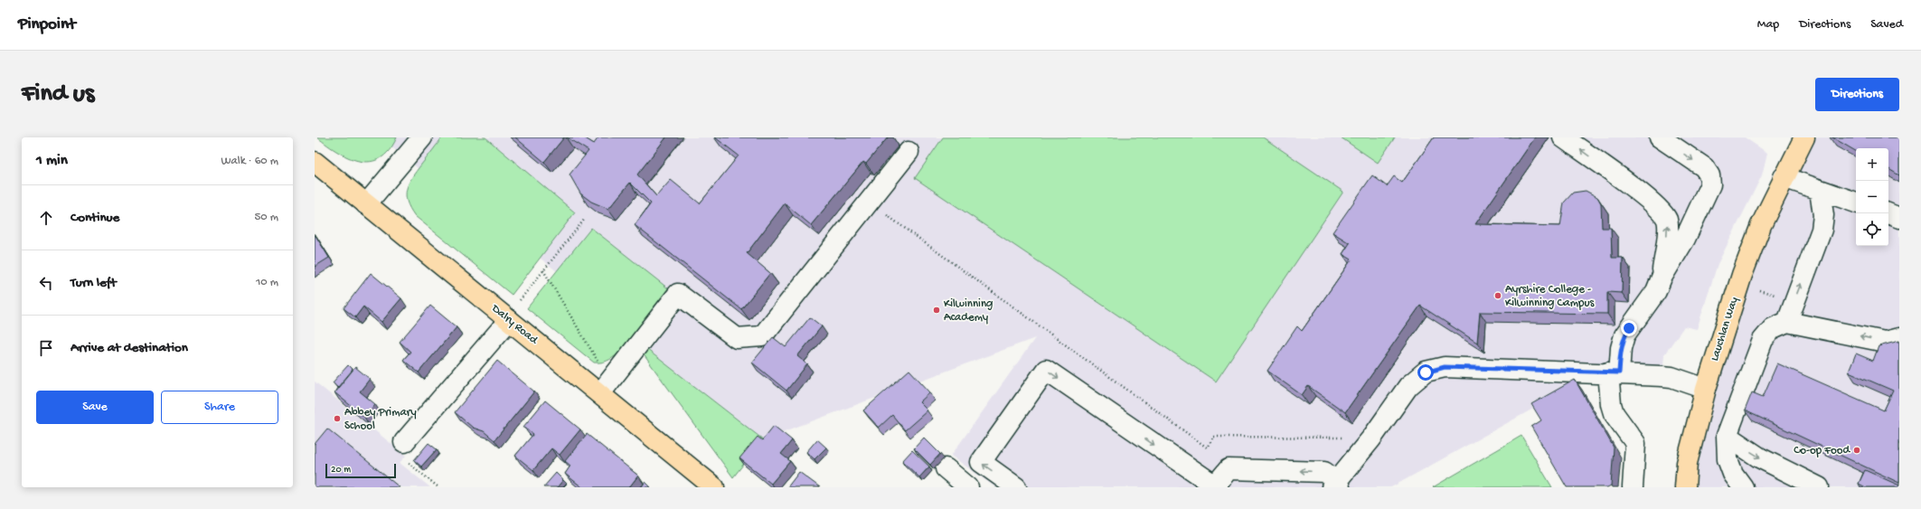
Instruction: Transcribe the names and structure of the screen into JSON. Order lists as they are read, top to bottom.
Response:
{
  "streets": {
    "main road": ["Dalry Road", "Lauchlan Way"]
  },
  "places": [
    "Ayrshire College - Kilwinning Campus",
    "Kilwinning Academy",
    "Abbey Primary School",
    "Co-op Food"
  ],
  "scale_bar": "20 m",
  "page": {
    "header": "Pinpoint",
    "nav": ["Map", "Directions", "Saved"],
    "buttons": [
      "Directions",
      ["Save", "Share"]
    ],
    "title": "Find us",
    "heading": ["1 min", "Walk · 60 m"],
    "map_buttons": ["+", "−"],
    "list": [
      ["Continue", "50 m"],
      ["Turn left", "10 m"],
      "Arrive at destination"
    ],
    "scale": "20 m"
  }
}
